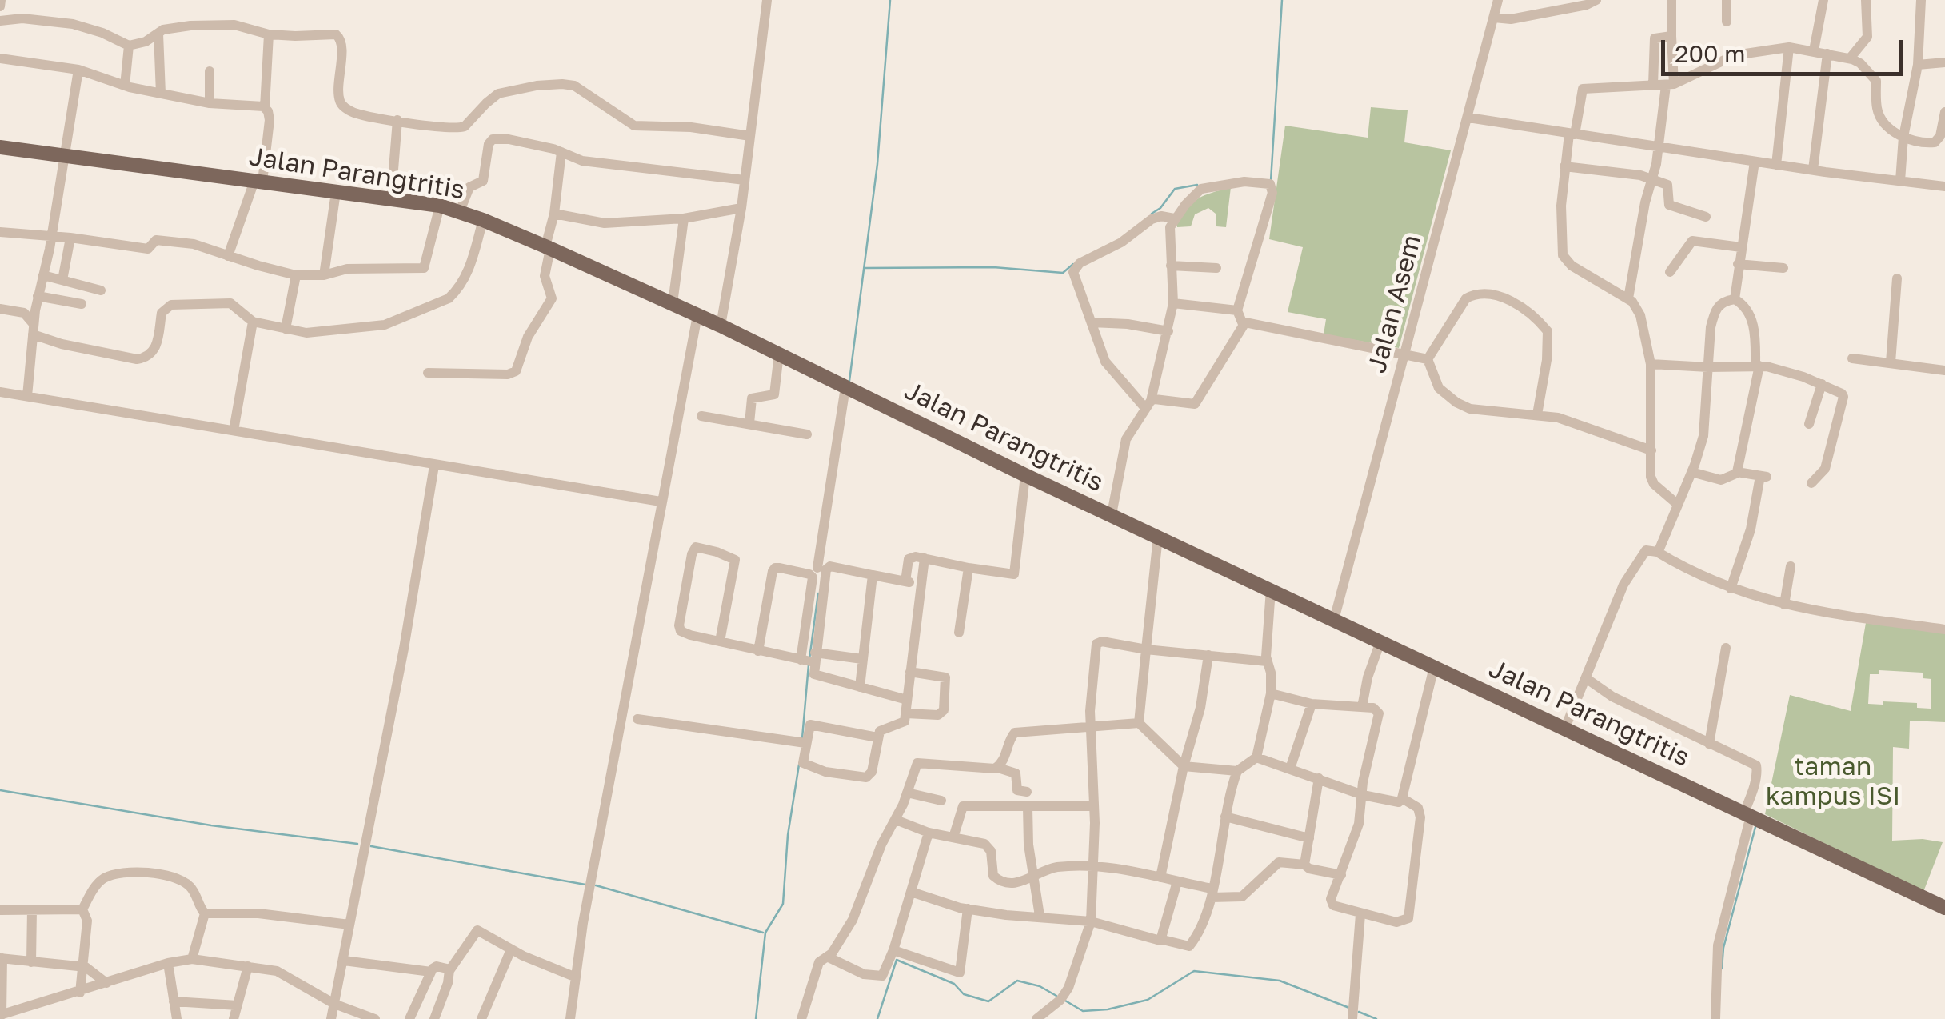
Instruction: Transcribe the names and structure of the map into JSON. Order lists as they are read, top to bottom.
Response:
{
  "streets": {
    "main road": ["Jalan Parangtritis"],
    "street": ["Jalan Asem"]
  },
  "crossings": [
    ["Jalan Parangtritis", "Jalan Asem"]
  ],
  "parks": ["taman kampus ISI"],
  "scale_bar": "200 m"
}
